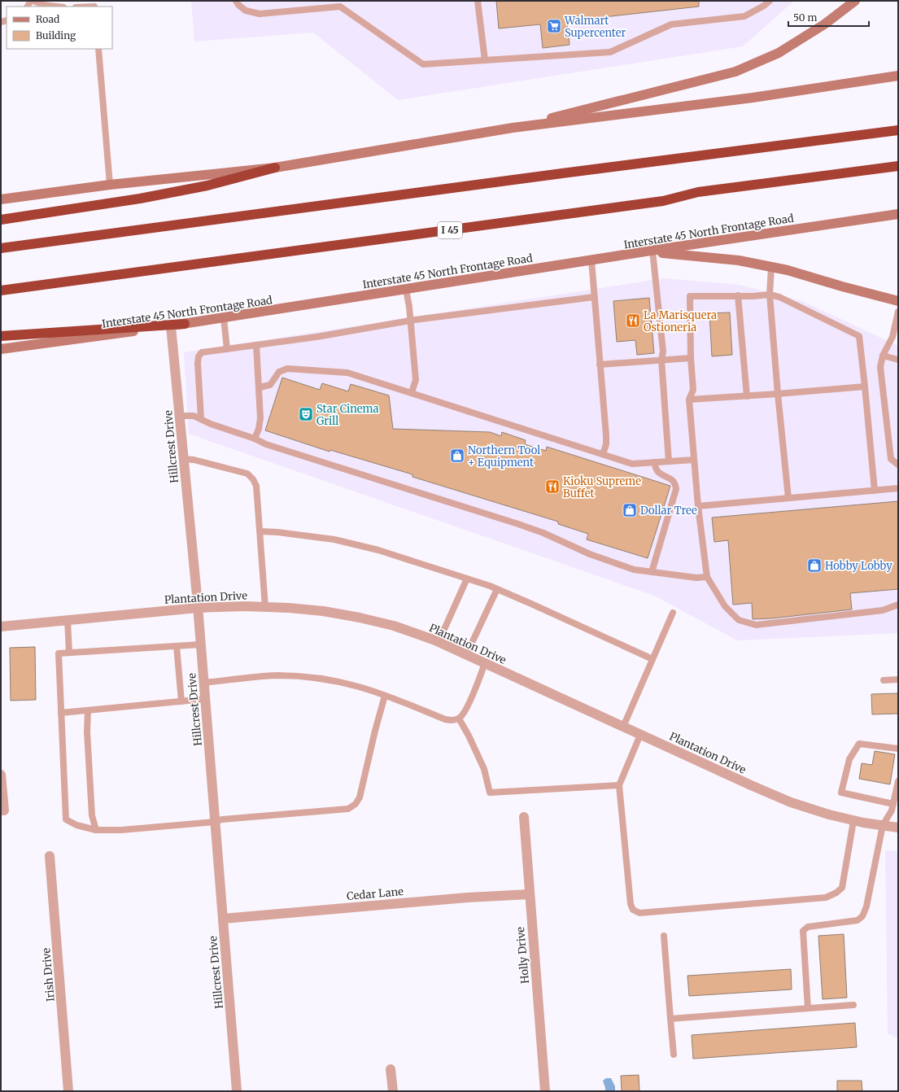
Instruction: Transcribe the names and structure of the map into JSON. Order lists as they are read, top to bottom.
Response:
{
  "streets": {
    "highway": ["I 45"],
    "main road": ["Interstate 45 North Frontage Road"],
    "street": [
      "Hillcrest Drive",
      "Plantation Drive",
      "Cedar Lane",
      "Holly Drive",
      "Irish Drive"
    ]
  },
  "crossings": [
    ["Interstate 45 North Frontage Road", "Hillcrest Drive"],
    ["Hillcrest Drive", "Plantation Drive"],
    ["Hillcrest Drive", "Cedar Lane"],
    ["Cedar Lane", "Holly Drive"]
  ],
  "places": {
    "supermarket": ["Walmart Supercenter"],
    "restaurant": ["La Marisquera Ostioneria", "Kioku Supreme Buffet"],
    "theatre": ["Star Cinema Grill"],
    "shop": ["Northern Tool + Equipment", "Dollar Tree", "Hobby Lobby"]
  },
  "legend": ["Road", "Building"],
  "scale_bar": "50 m"
}
